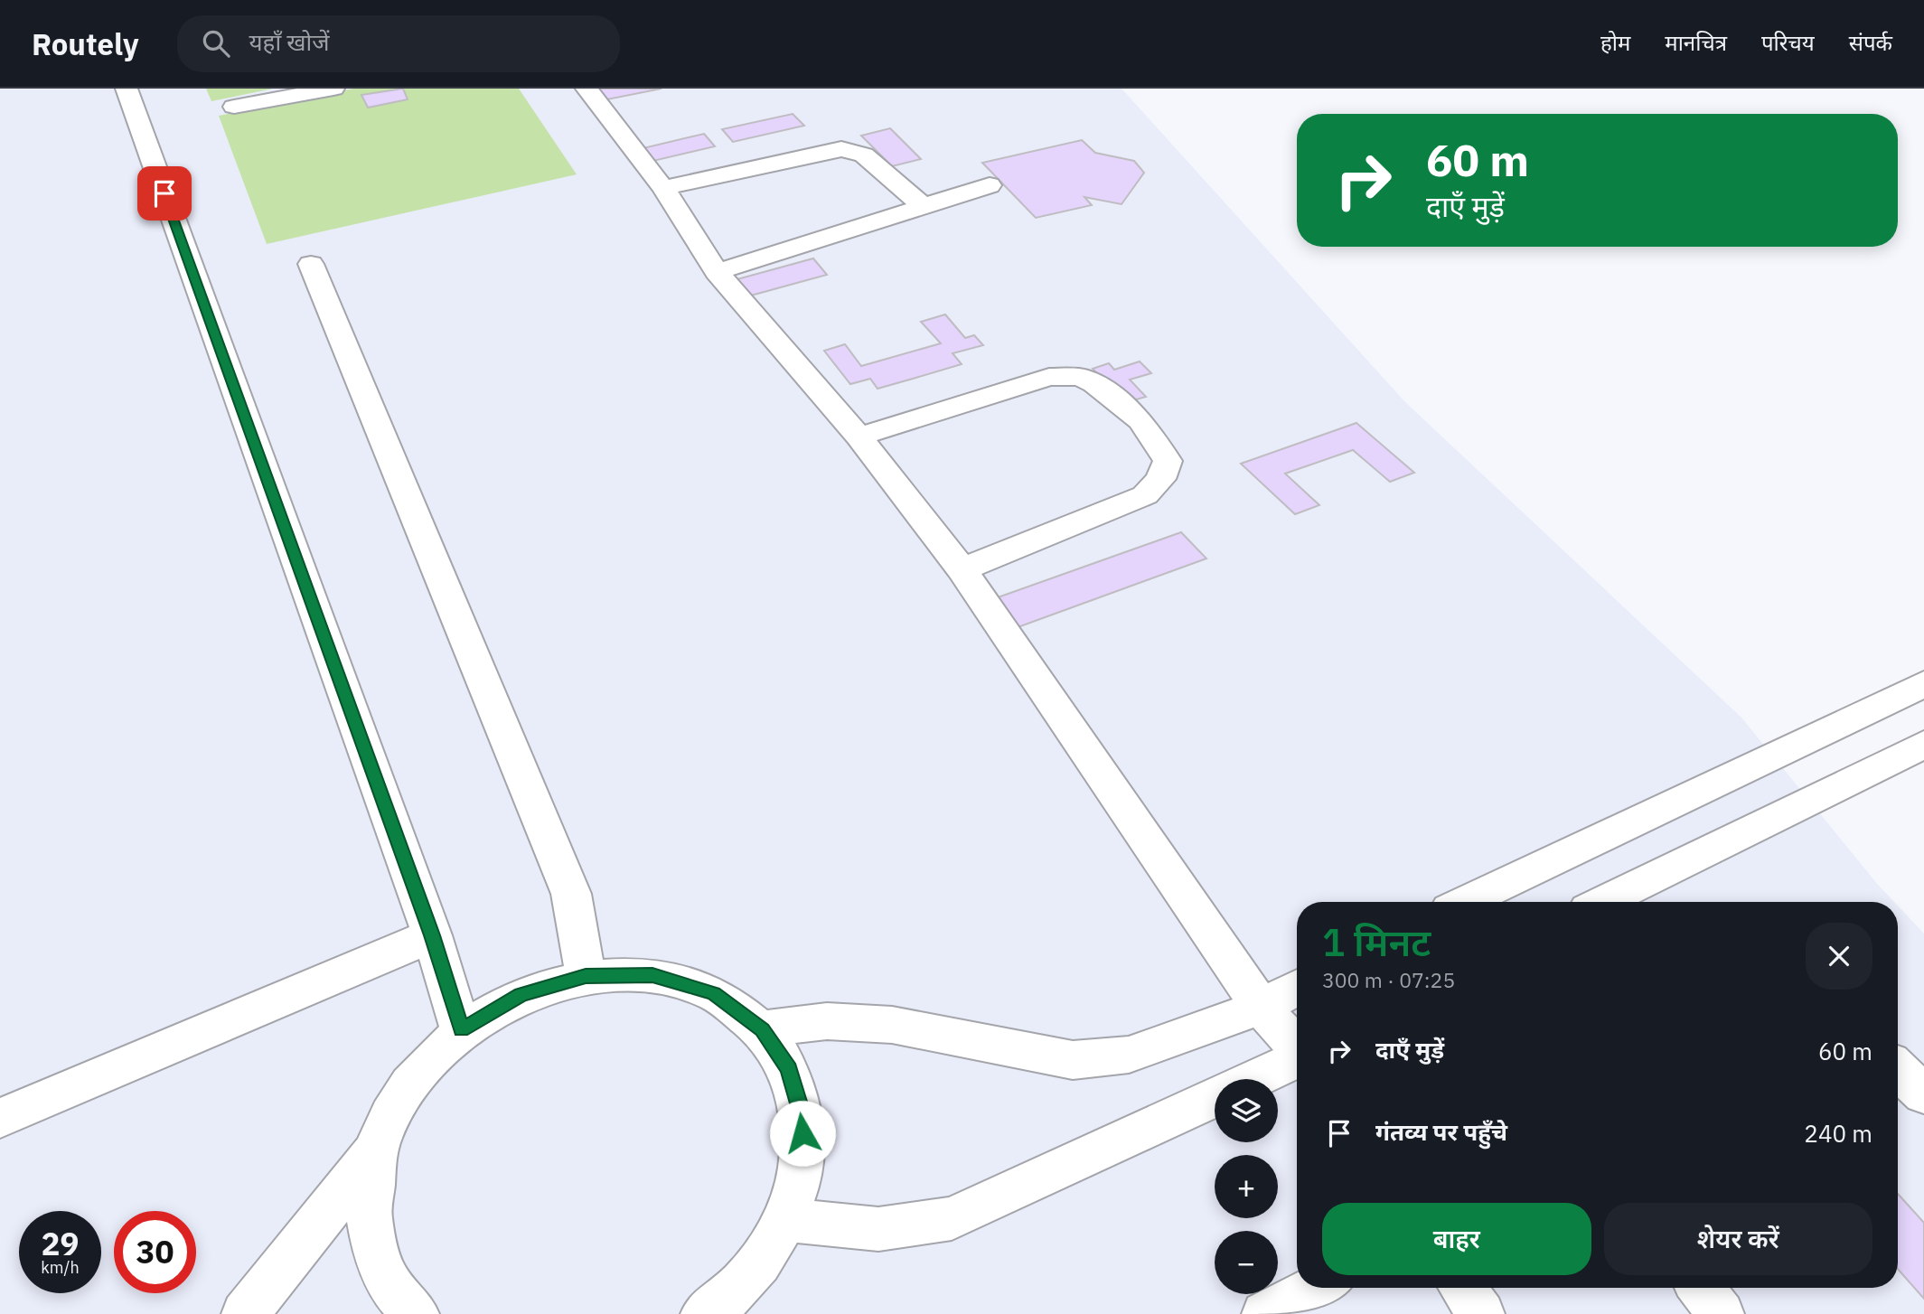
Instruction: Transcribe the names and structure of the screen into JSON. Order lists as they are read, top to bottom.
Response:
{
  "page": {
    "header": "Routely",
    "search": "यहाँ खोजें",
    "nav": [
      "होम",
      "मानचित्र",
      "परिचय",
      "संपर्क"
    ],
    "turn": ["60 m", "दाएँ मुड़ें"],
    "heading": ["1 मिनट", "300 m · 07:25"],
    "list": [
      {
        "name": "दाएँ मुड़ें",
        "value": "60 m"
      },
      {
        "name": "गंतव्य पर पहुँचे",
        "value": "240 m"
      }
    ],
    "map_buttons": ["+", "−"],
    "buttons": ["बाहर", "शेयर करें"],
    "speed": "29 km/h",
    "limit": "30"
  }
}
